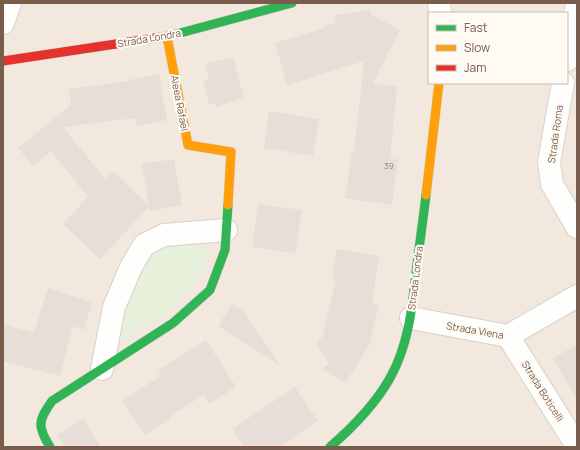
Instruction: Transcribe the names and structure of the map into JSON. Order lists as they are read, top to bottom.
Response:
{
  "streets": {
    "street": [
      "Strada Londra",
      "Aleea Rafael",
      "Strada Roma",
      "Strada Viena",
      "Strada Boticelli"
    ]
  },
  "crossings": [
    ["Strada Londra", "Aleea Rafael"],
    ["Strada Londra", "Strada Viena"],
    ["Strada Viena", "Strada Boticelli"]
  ],
  "house_numbers": ["39"],
  "legend": ["Fast", "Slow", "Jam"]
}
